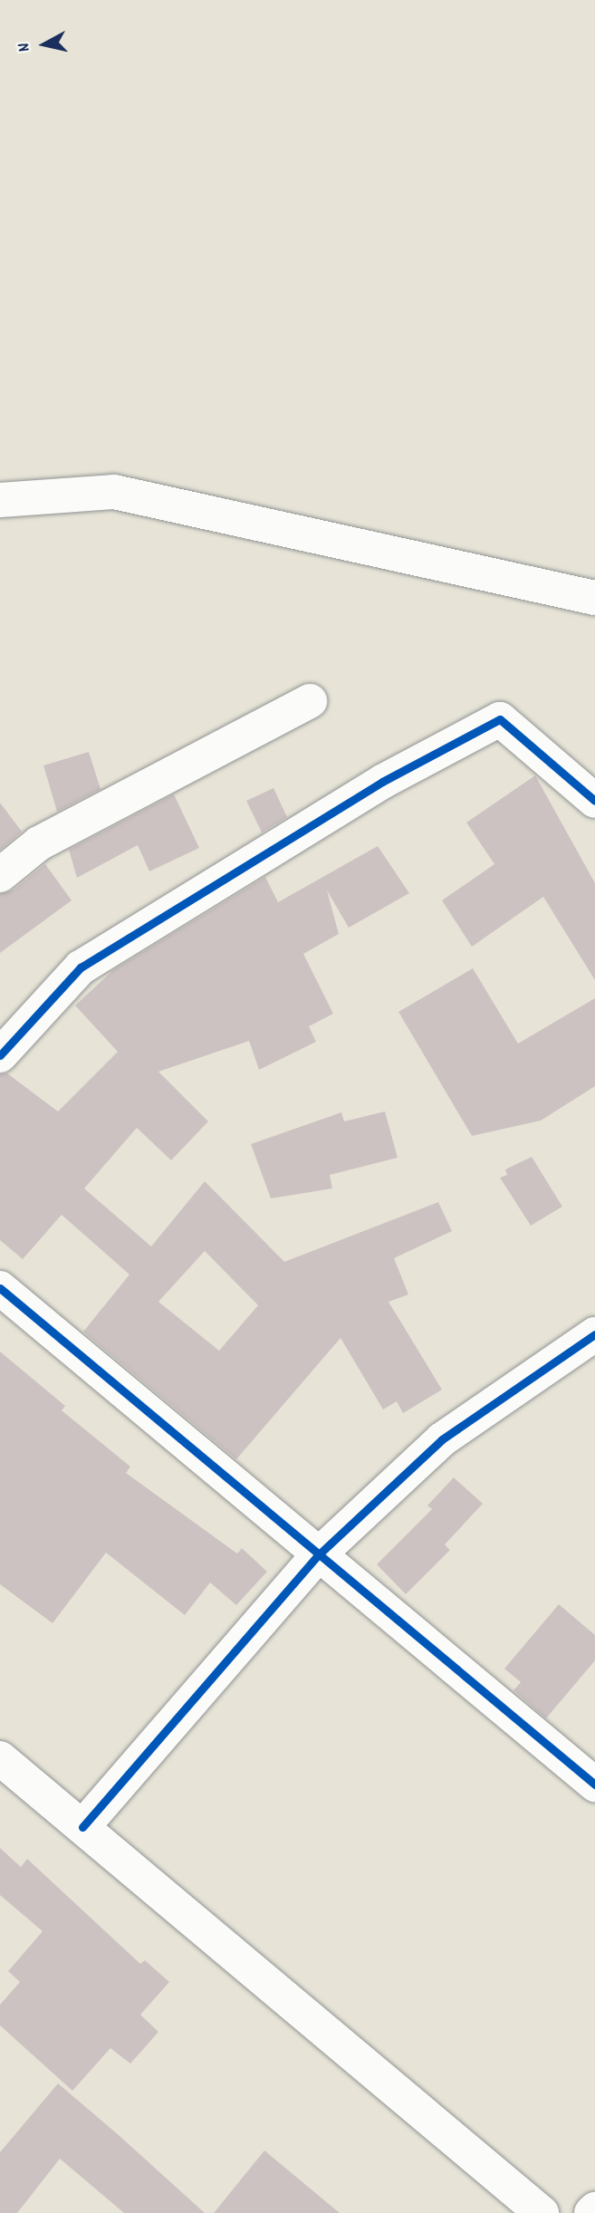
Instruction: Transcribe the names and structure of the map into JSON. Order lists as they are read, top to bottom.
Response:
{
  "north": "left"
}
